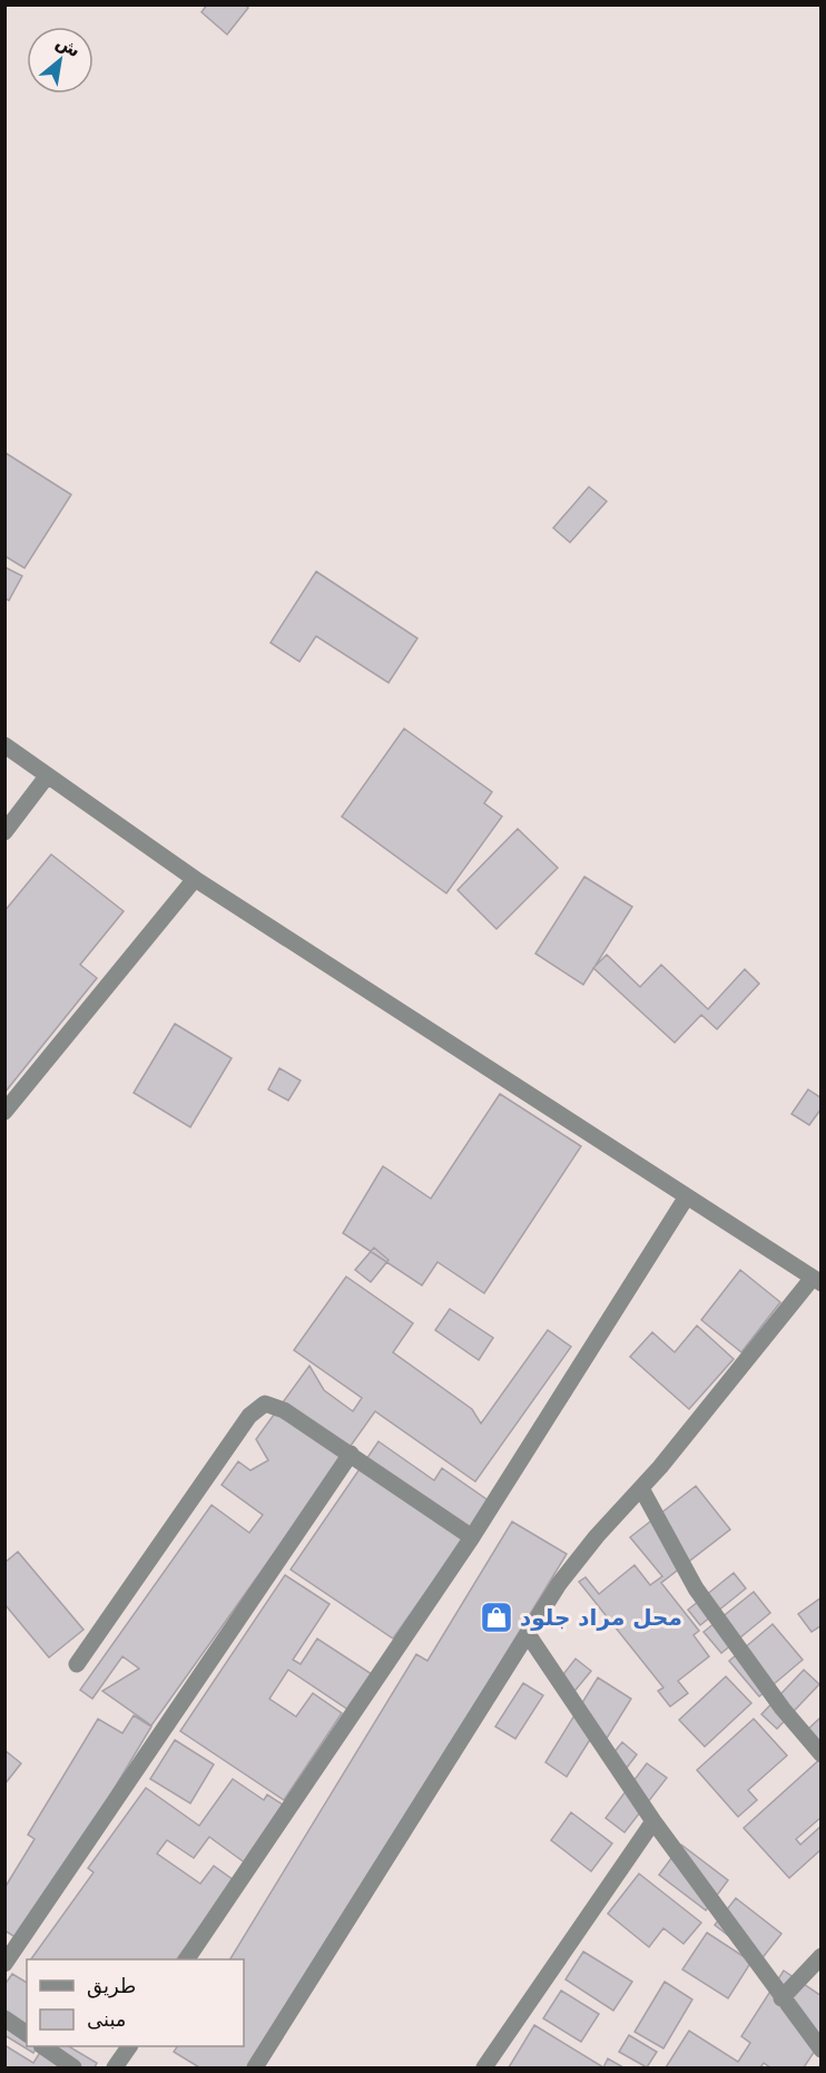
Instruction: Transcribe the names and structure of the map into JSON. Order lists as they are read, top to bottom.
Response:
{
  "places": {
    "shop": ["محل مراد جلود"]
  },
  "legend": ["طريق", "مبنى"],
  "north": "top right"
}
